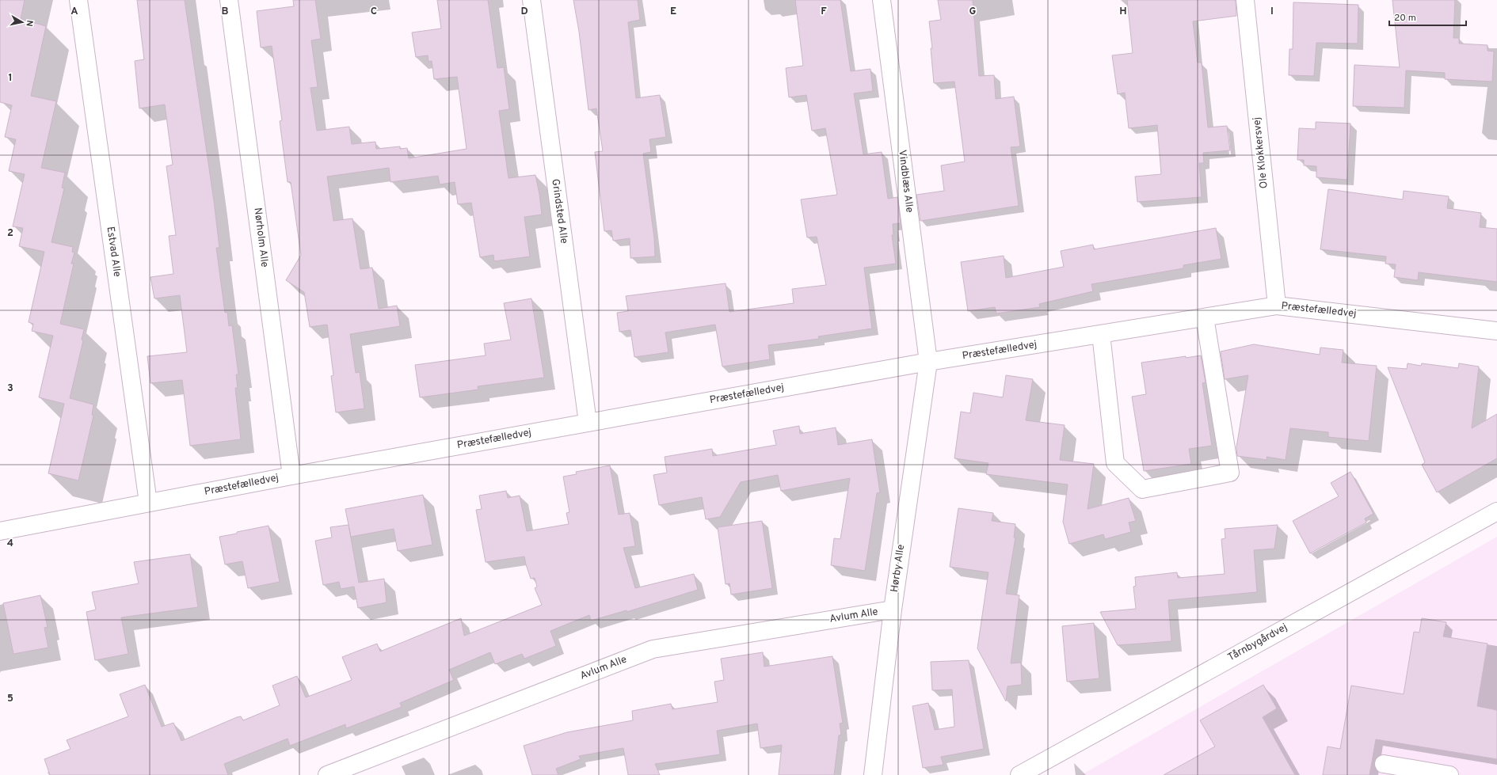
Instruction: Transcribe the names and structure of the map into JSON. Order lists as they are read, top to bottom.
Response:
{
  "streets": {
    "street": [
      "Ole Klokkersvej",
      "Vindblæs Alle",
      "Grindsted Alle",
      "Nørholm Alle",
      "Estvad Alle",
      "Præstefælledvej",
      "Hørby Alle",
      "Avlum Alle",
      "Tårnbygårdvej"
    ]
  },
  "crossings": [
    ["Ole Klokkersvej", "Præstefælledvej"],
    ["Vindblæs Alle", "Præstefælledvej"],
    ["Vindblæs Alle", "Hørby Alle"],
    ["Grindsted Alle", "Præstefælledvej"],
    ["Nørholm Alle", "Præstefælledvej"],
    ["Estvad Alle", "Præstefælledvej"],
    ["Præstefælledvej", "Hørby Alle"],
    ["Hørby Alle", "Avlum Alle"]
  ],
  "scale_bar": "20 m",
  "north": "right",
  "grid": {
    "columns": [
      "A",
      "B",
      "C",
      "D",
      "E",
      "F",
      "G",
      "H",
      "I"
    ],
    "rows": [
      "1",
      "2",
      "3",
      "4",
      "5"
    ]
  }
}
